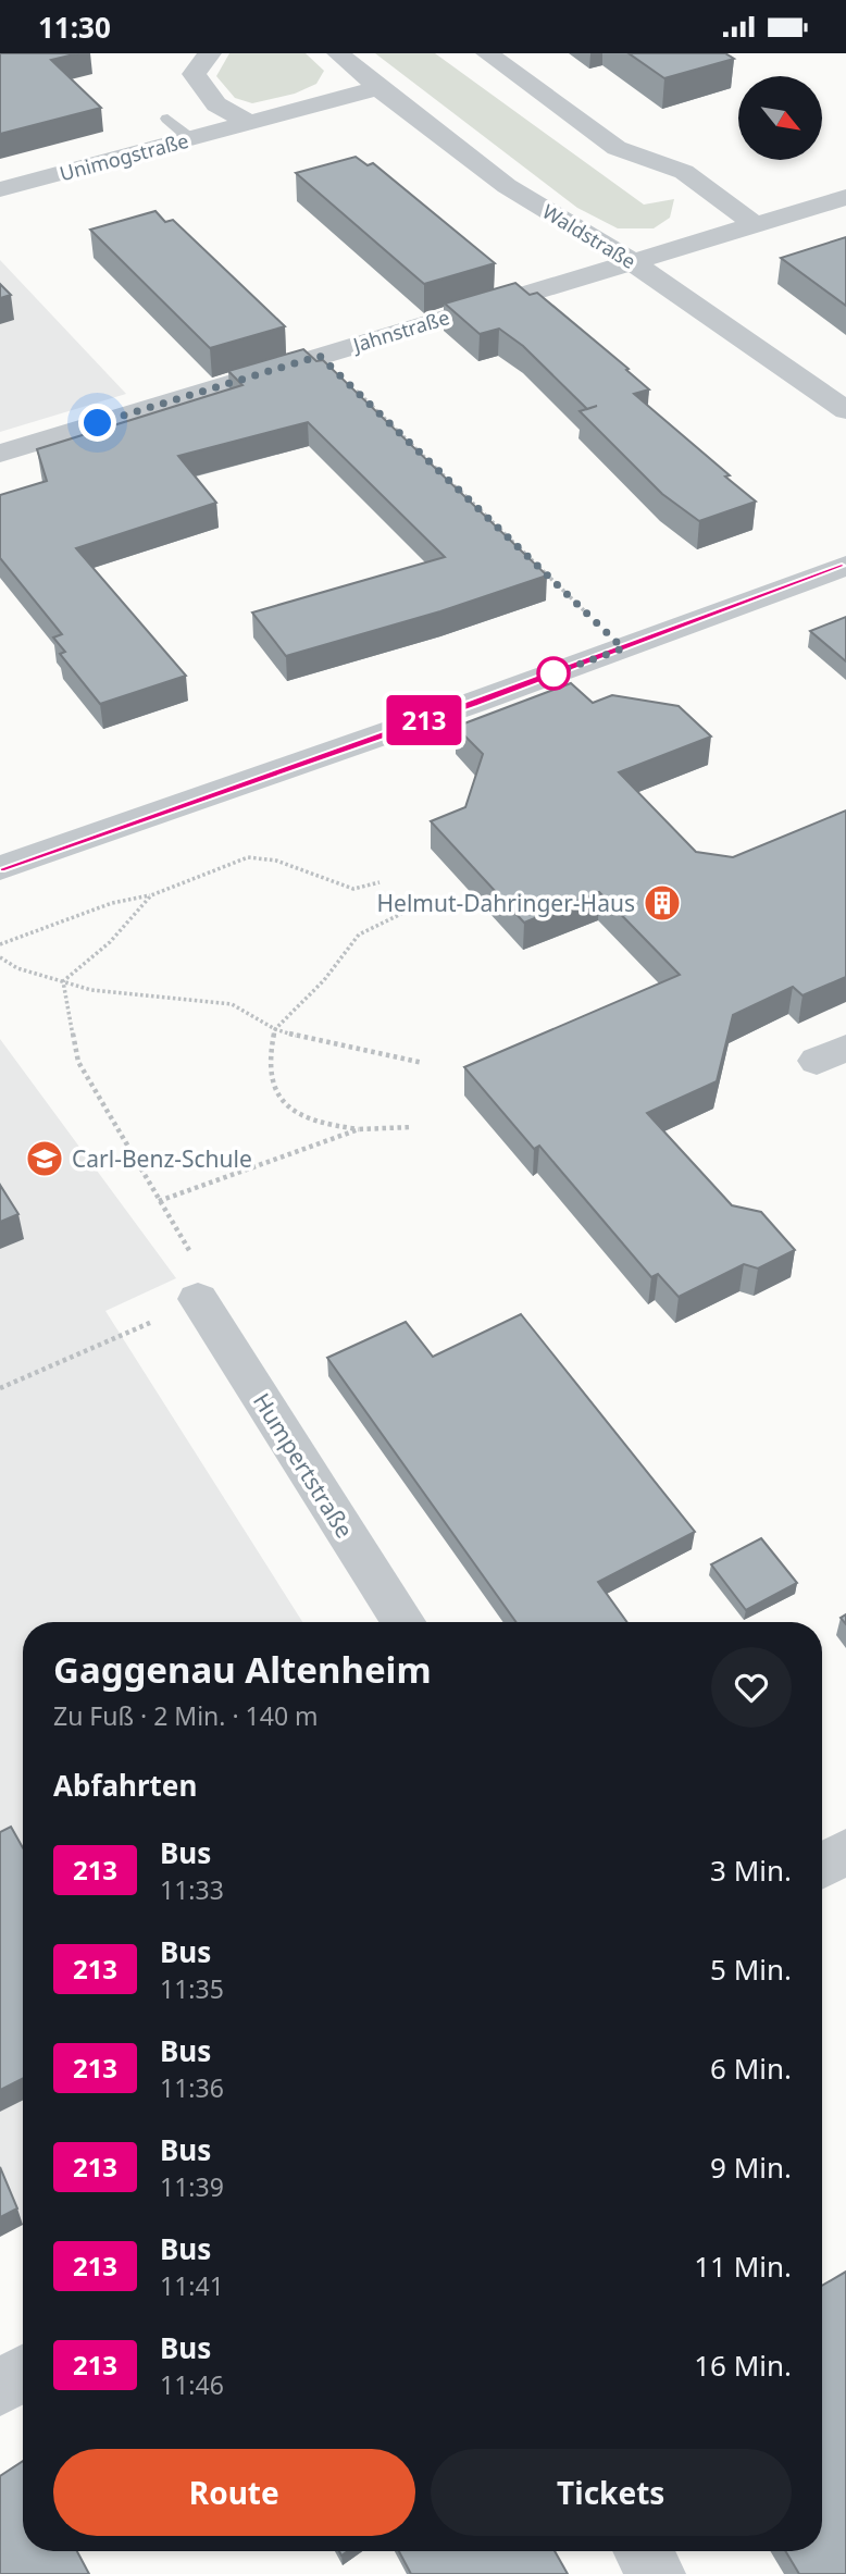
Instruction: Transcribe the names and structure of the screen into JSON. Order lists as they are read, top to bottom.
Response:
{
  "streets": {
    "street": [
      "Unimogstraße",
      "Waldstraße",
      "Jahnstraße",
      "Humpertstraße"
    ]
  },
  "crossings": [
    ["Unimogstraße", "Waldstraße"],
    ["Waldstraße", "Jahnstraße"]
  ],
  "places": {
    "building": ["Helmut-Dahringer-Haus"],
    "school or university": ["Carl-Benz-Schule"]
  },
  "lines": ["bus line 213"],
  "north": "bottom right",
  "page": {
    "status": "11:30",
    "on_map": "213",
    "heading": [
      ["Gaggenau Altenheim", "Zu Fuß · 2 Min. · 140 m"],
      "Abfahrten"
    ],
    "list": [
      {
        "mark": "213",
        "name": "Bus",
        "note": "11:33",
        "value": "3 Min."
      },
      {
        "mark": "213",
        "name": "Bus",
        "note": "11:35",
        "value": "5 Min."
      },
      {
        "mark": "213",
        "name": "Bus",
        "note": "11:36",
        "value": "6 Min."
      },
      {
        "mark": "213",
        "name": "Bus",
        "note": "11:39",
        "value": "9 Min."
      },
      {
        "mark": "213",
        "name": "Bus",
        "note": "11:41",
        "value": "11 Min."
      },
      {
        "mark": "213",
        "name": "Bus",
        "note": "11:46",
        "value": "16 Min."
      }
    ],
    "buttons": ["Route", "Tickets"]
  }
}
